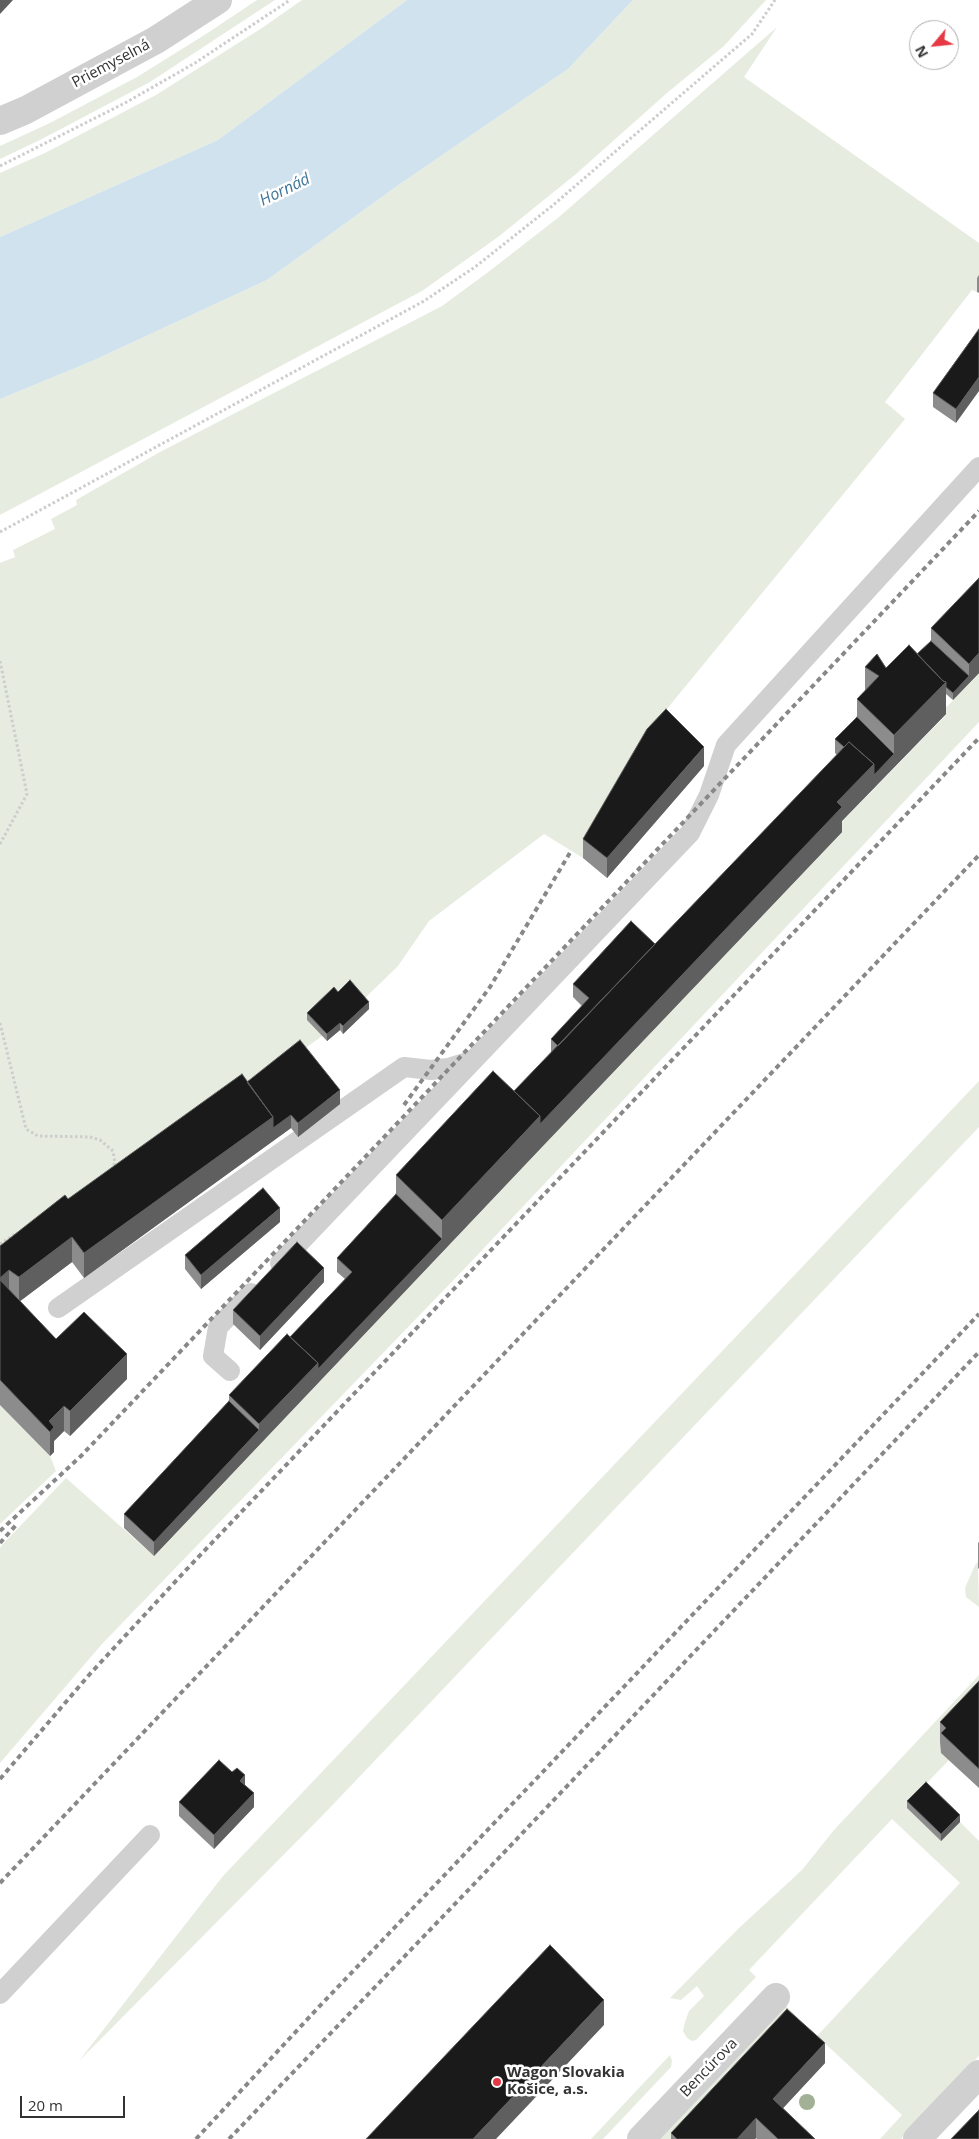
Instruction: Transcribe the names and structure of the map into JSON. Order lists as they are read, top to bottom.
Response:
{
  "streets": {
    "street": ["Priemyselná", "Bencúrova"]
  },
  "water": ["Hornád"],
  "places": ["Wagon Slovakia Košice, a.s."],
  "scale_bar": "20 m",
  "north": "bottom left"
}
